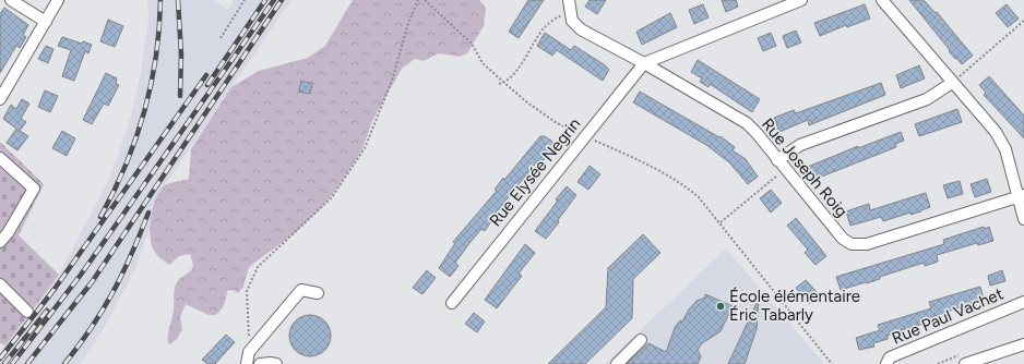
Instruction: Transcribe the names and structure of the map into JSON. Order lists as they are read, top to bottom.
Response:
{
  "streets": {
    "street": ["Rue Joseph Roig", "Rue Elysée Negrin", "Rue Paul Vachet"]
  },
  "crossings": [
    ["Rue Joseph Roig", "Rue Elysée Negrin"]
  ],
  "places": ["École élémentaire Éric Tabarly"]
}
